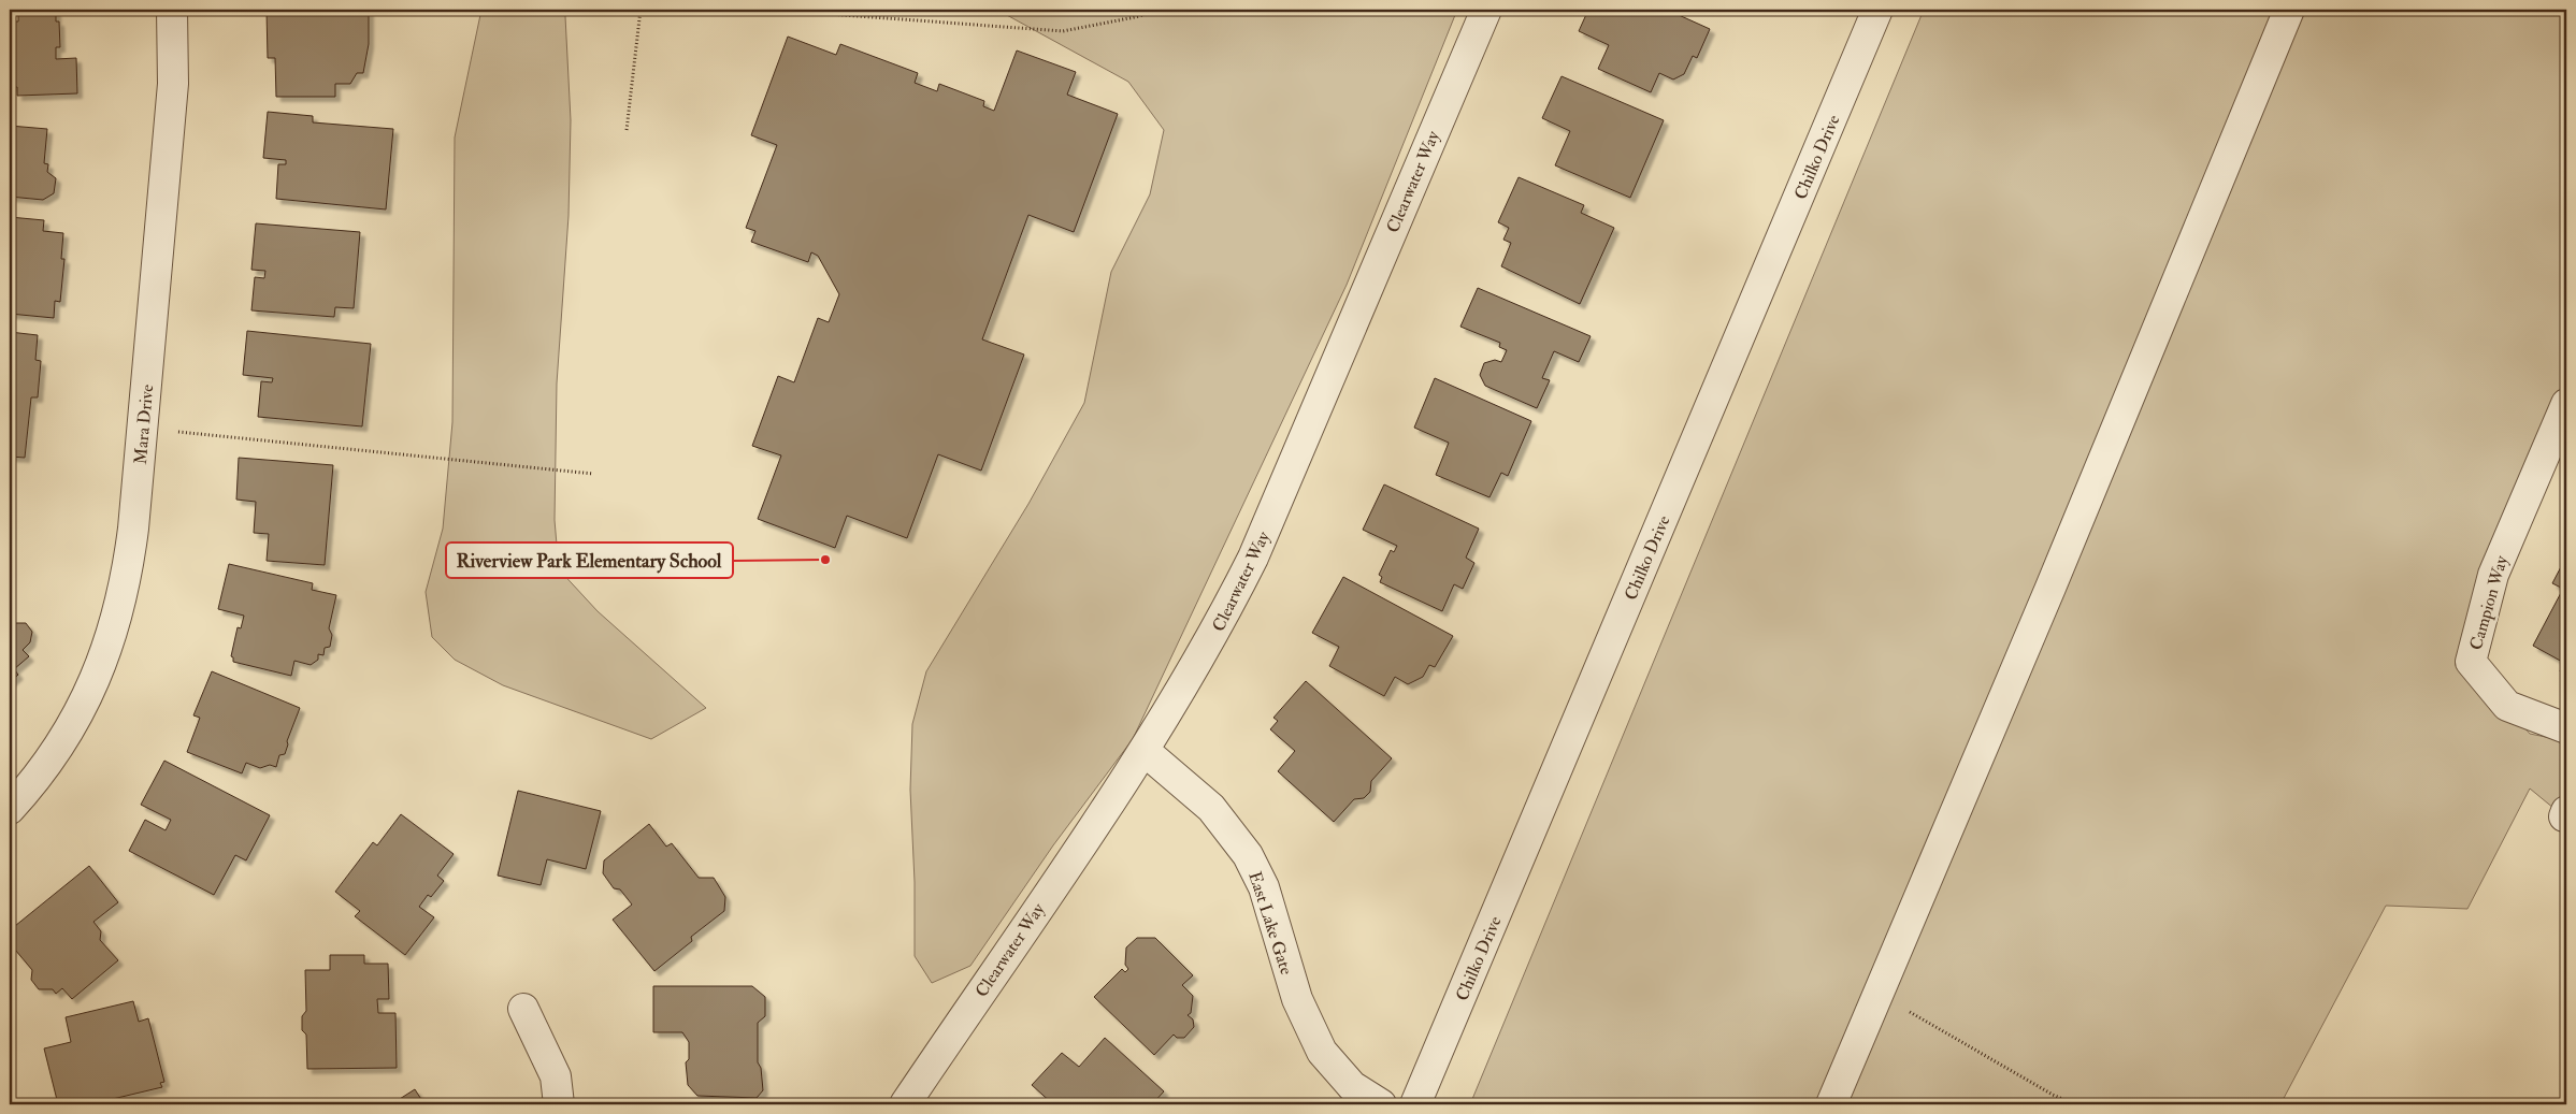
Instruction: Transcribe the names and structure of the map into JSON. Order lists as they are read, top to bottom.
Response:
{
  "streets": {
    "street": [
      "Chilko Drive",
      "Clearwater Way",
      "Mara Drive",
      "Campion Way",
      "East Lake Gate"
    ]
  },
  "crossings": [
    ["Clearwater Way", "East Lake Gate"]
  ],
  "places": ["Riverview Park Elementary School"]
}
